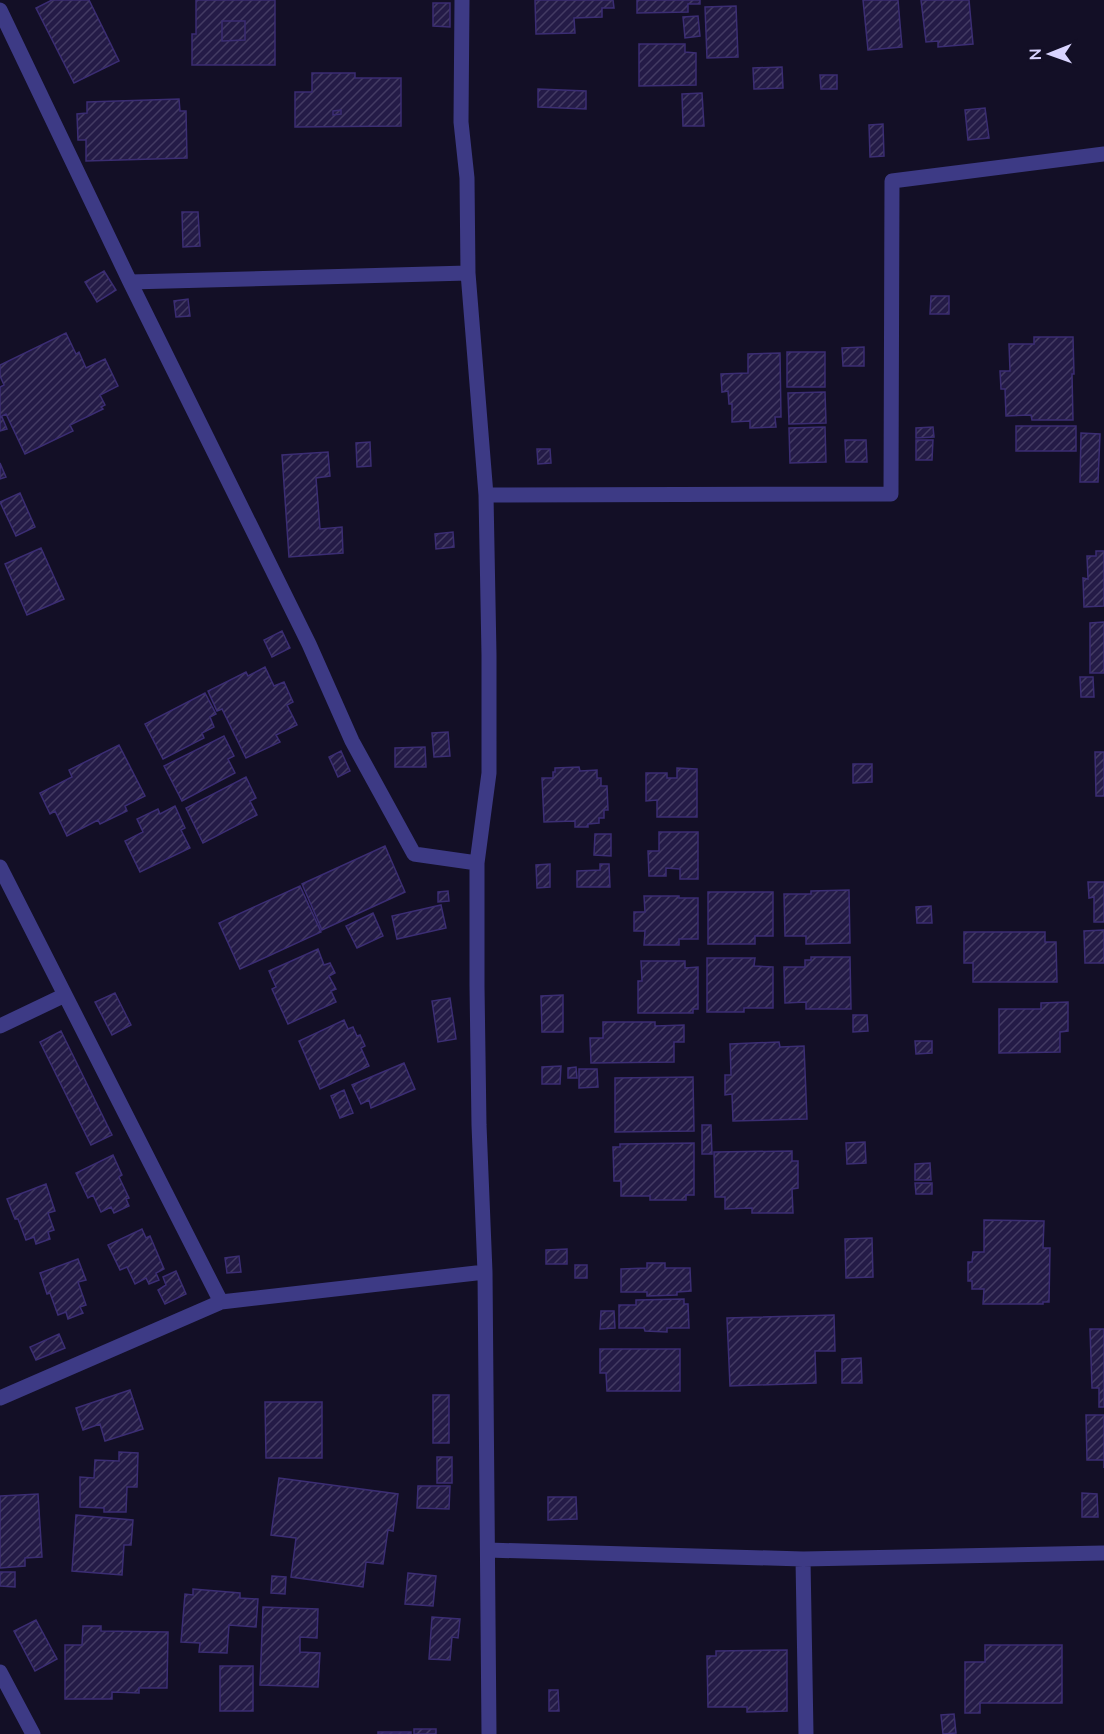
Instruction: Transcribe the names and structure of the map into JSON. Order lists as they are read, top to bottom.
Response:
{
  "north": "left"
}
